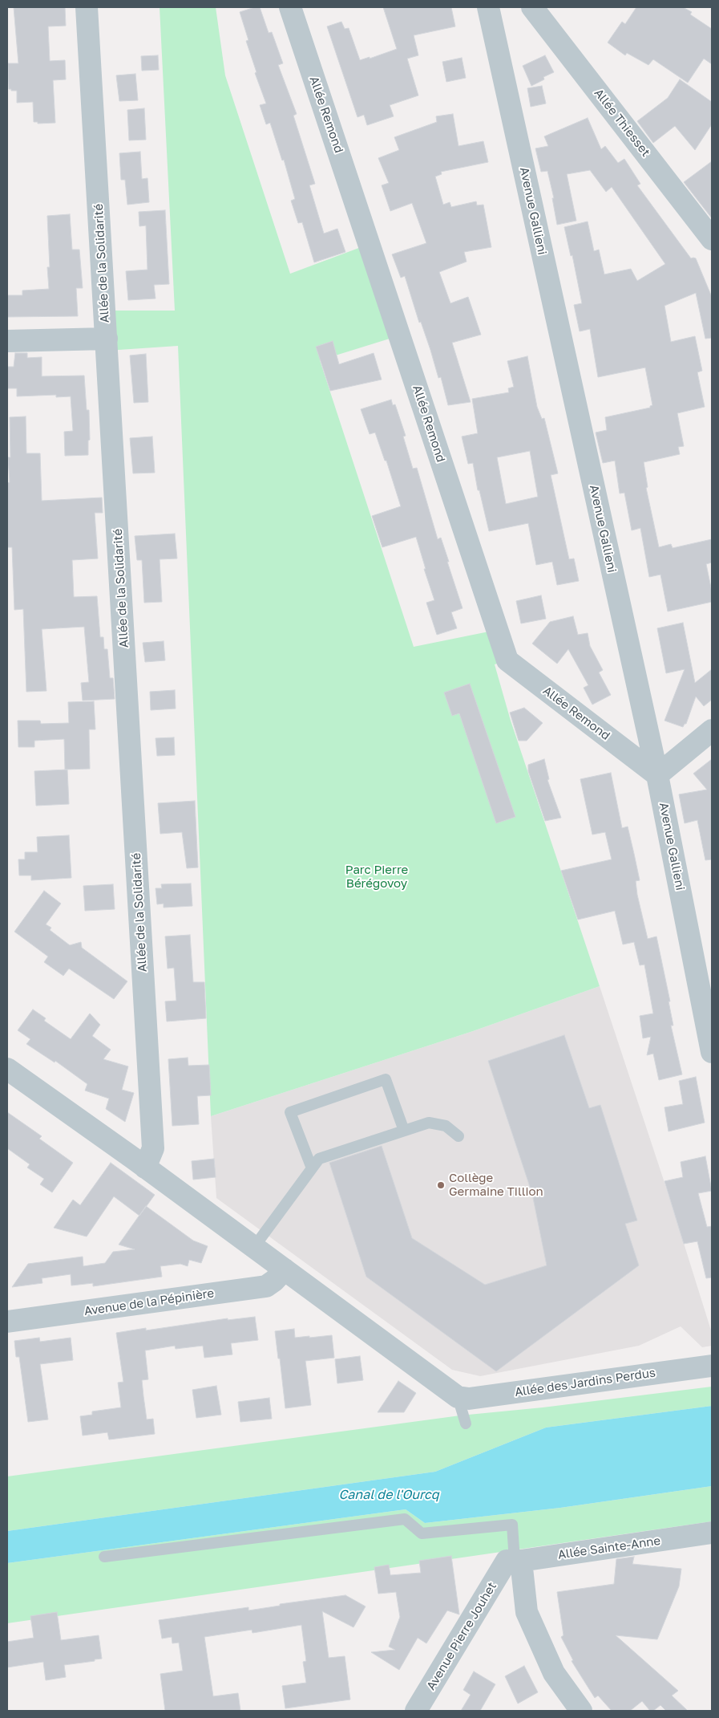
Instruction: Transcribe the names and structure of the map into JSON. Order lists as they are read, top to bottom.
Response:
{
  "streets": {
    "street": [
      "Allée Remond",
      "Allée Thiesset",
      "Avenue Gallieni",
      "Allée de la Solidarité",
      "Avenue de la Pépinière",
      "Allée des Jardins Perdus",
      "Allée Sainte-Anne",
      "Avenue Pierre Jouhet"
    ]
  },
  "crossings": [
    ["Allée Remond", "Avenue Gallieni"],
    ["Allée Sainte-Anne", "Avenue Pierre Jouhet"]
  ],
  "water": ["Canal de l'Ourcq"],
  "parks": ["Parc Pierre Bérégovoy"],
  "places": ["Collège Germaine Tillion"]
}
